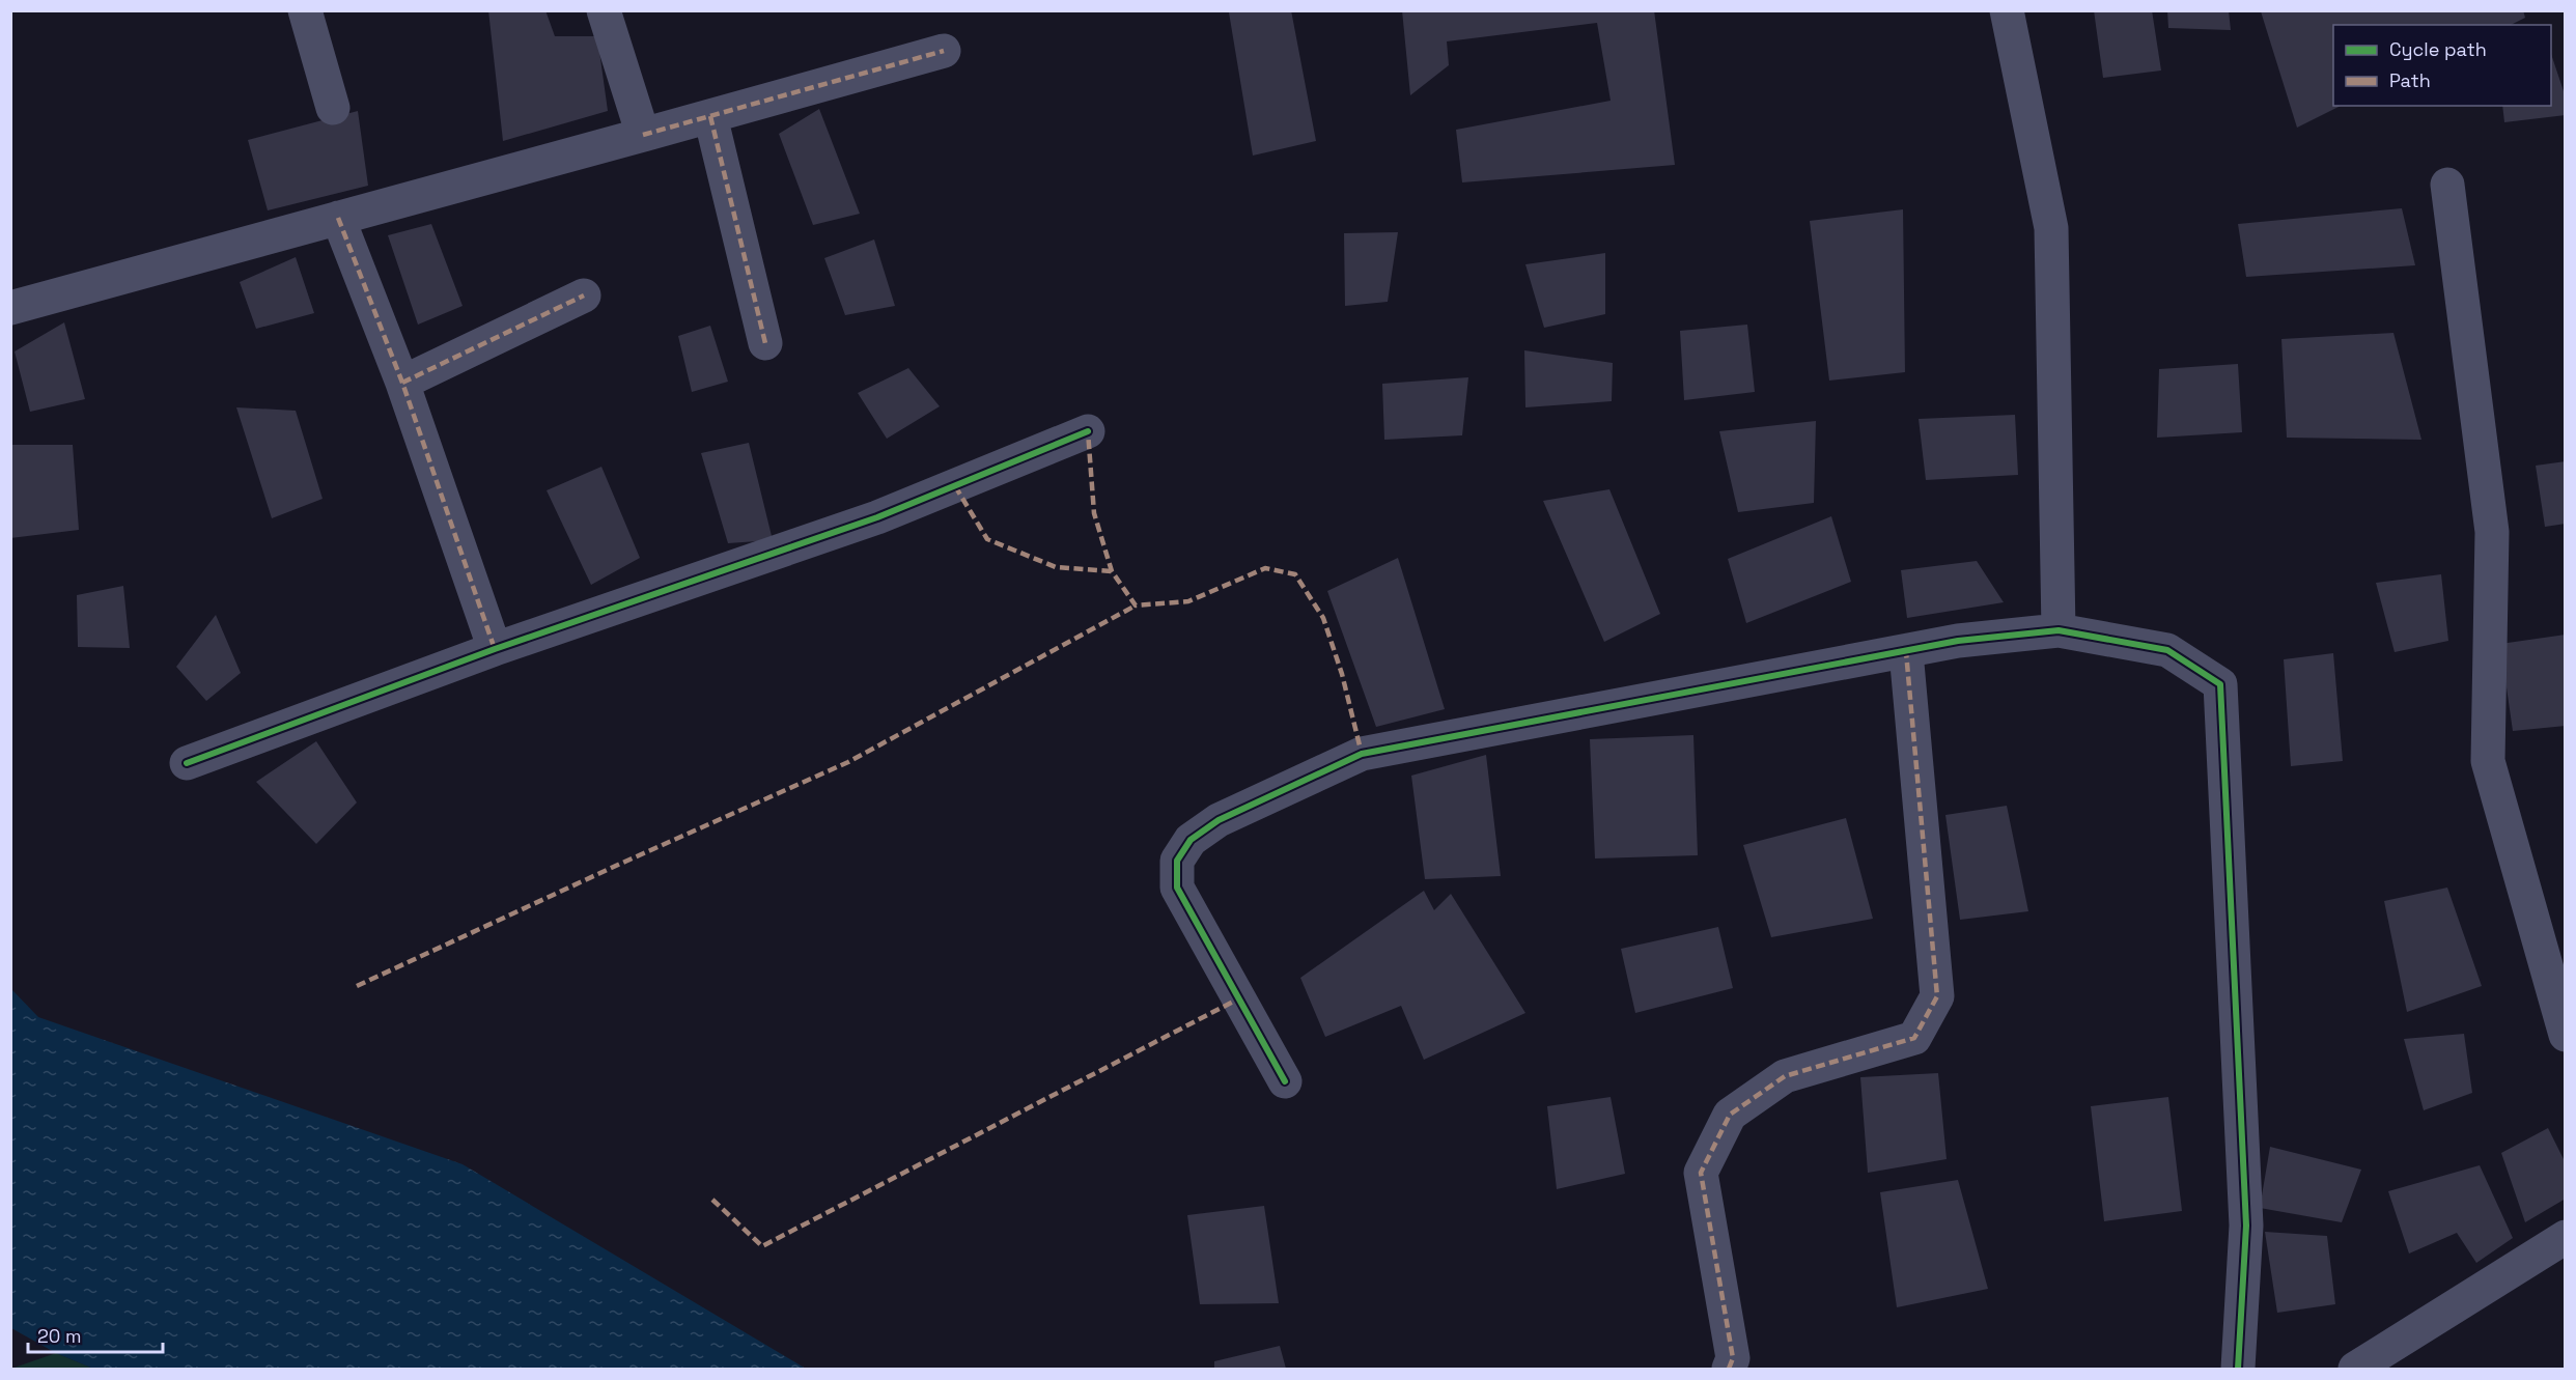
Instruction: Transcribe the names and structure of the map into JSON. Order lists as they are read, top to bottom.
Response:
{
  "legend": ["Cycle path", "Path"],
  "scale_bar": "20 m"
}
